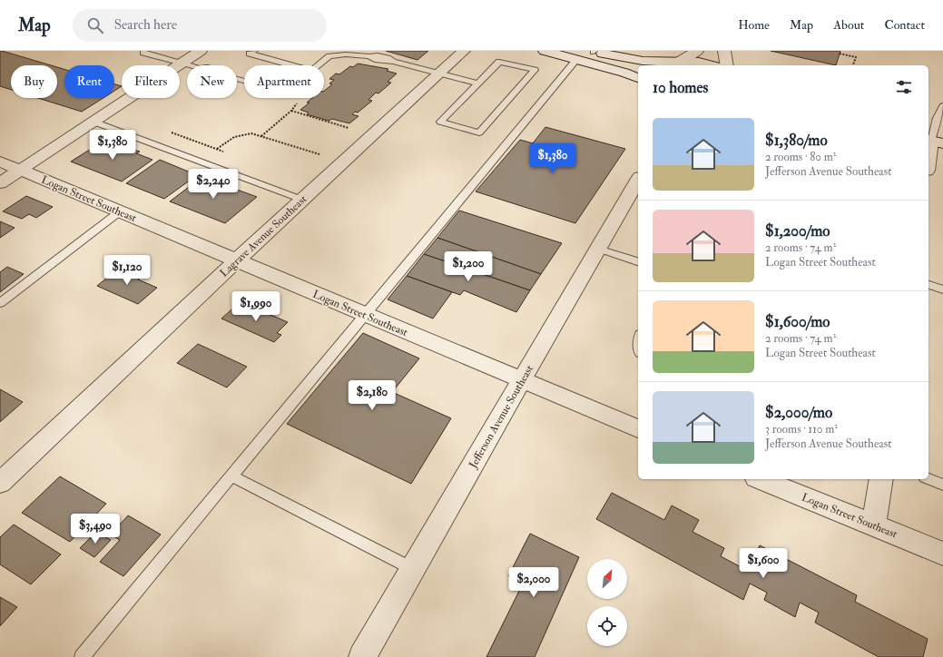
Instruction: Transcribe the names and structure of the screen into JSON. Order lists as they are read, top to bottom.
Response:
{
  "streets": {
    "street": ["Logan Street Southeast", "Lagrave Avenue Southeast", "Jefferson Avenue Southeast"]
  },
  "crossings": [
    ["Logan Street Southeast", "Lagrave Avenue Southeast"],
    ["Logan Street Southeast", "Jefferson Avenue Southeast"]
  ],
  "north": "top right",
  "page": {
    "header": "Map",
    "search": "Search here",
    "nav": [
      "Home",
      "Map",
      "About",
      "Contact"
    ],
    "chip": [
      "Buy",
      "Rent",
      "Filters",
      "New",
      "Apartment"
    ],
    "heading": "10 homes",
    "list": [
      {
        "name": "$1,380/mo",
        "note": "2 rooms · 80 m² · Jefferson Avenue Southeast"
      },
      {
        "name": "$1,200/mo",
        "note": "2 rooms · 74 m² · Logan Street Southeast"
      },
      {
        "name": "$1,600/mo",
        "note": "2 rooms · 74 m² · Logan Street Southeast"
      },
      {
        "name": "$2,000/mo",
        "note": "3 rooms · 110 m² · Jefferson Avenue Southeast"
      }
    ],
    "price": [
      "$1,380",
      "$1,380",
      "$2,240",
      "$1,200",
      "$1,120",
      "$1,990",
      "$2,180",
      "$3,490",
      "$1,600",
      "$2,000"
    ]
  }
}
